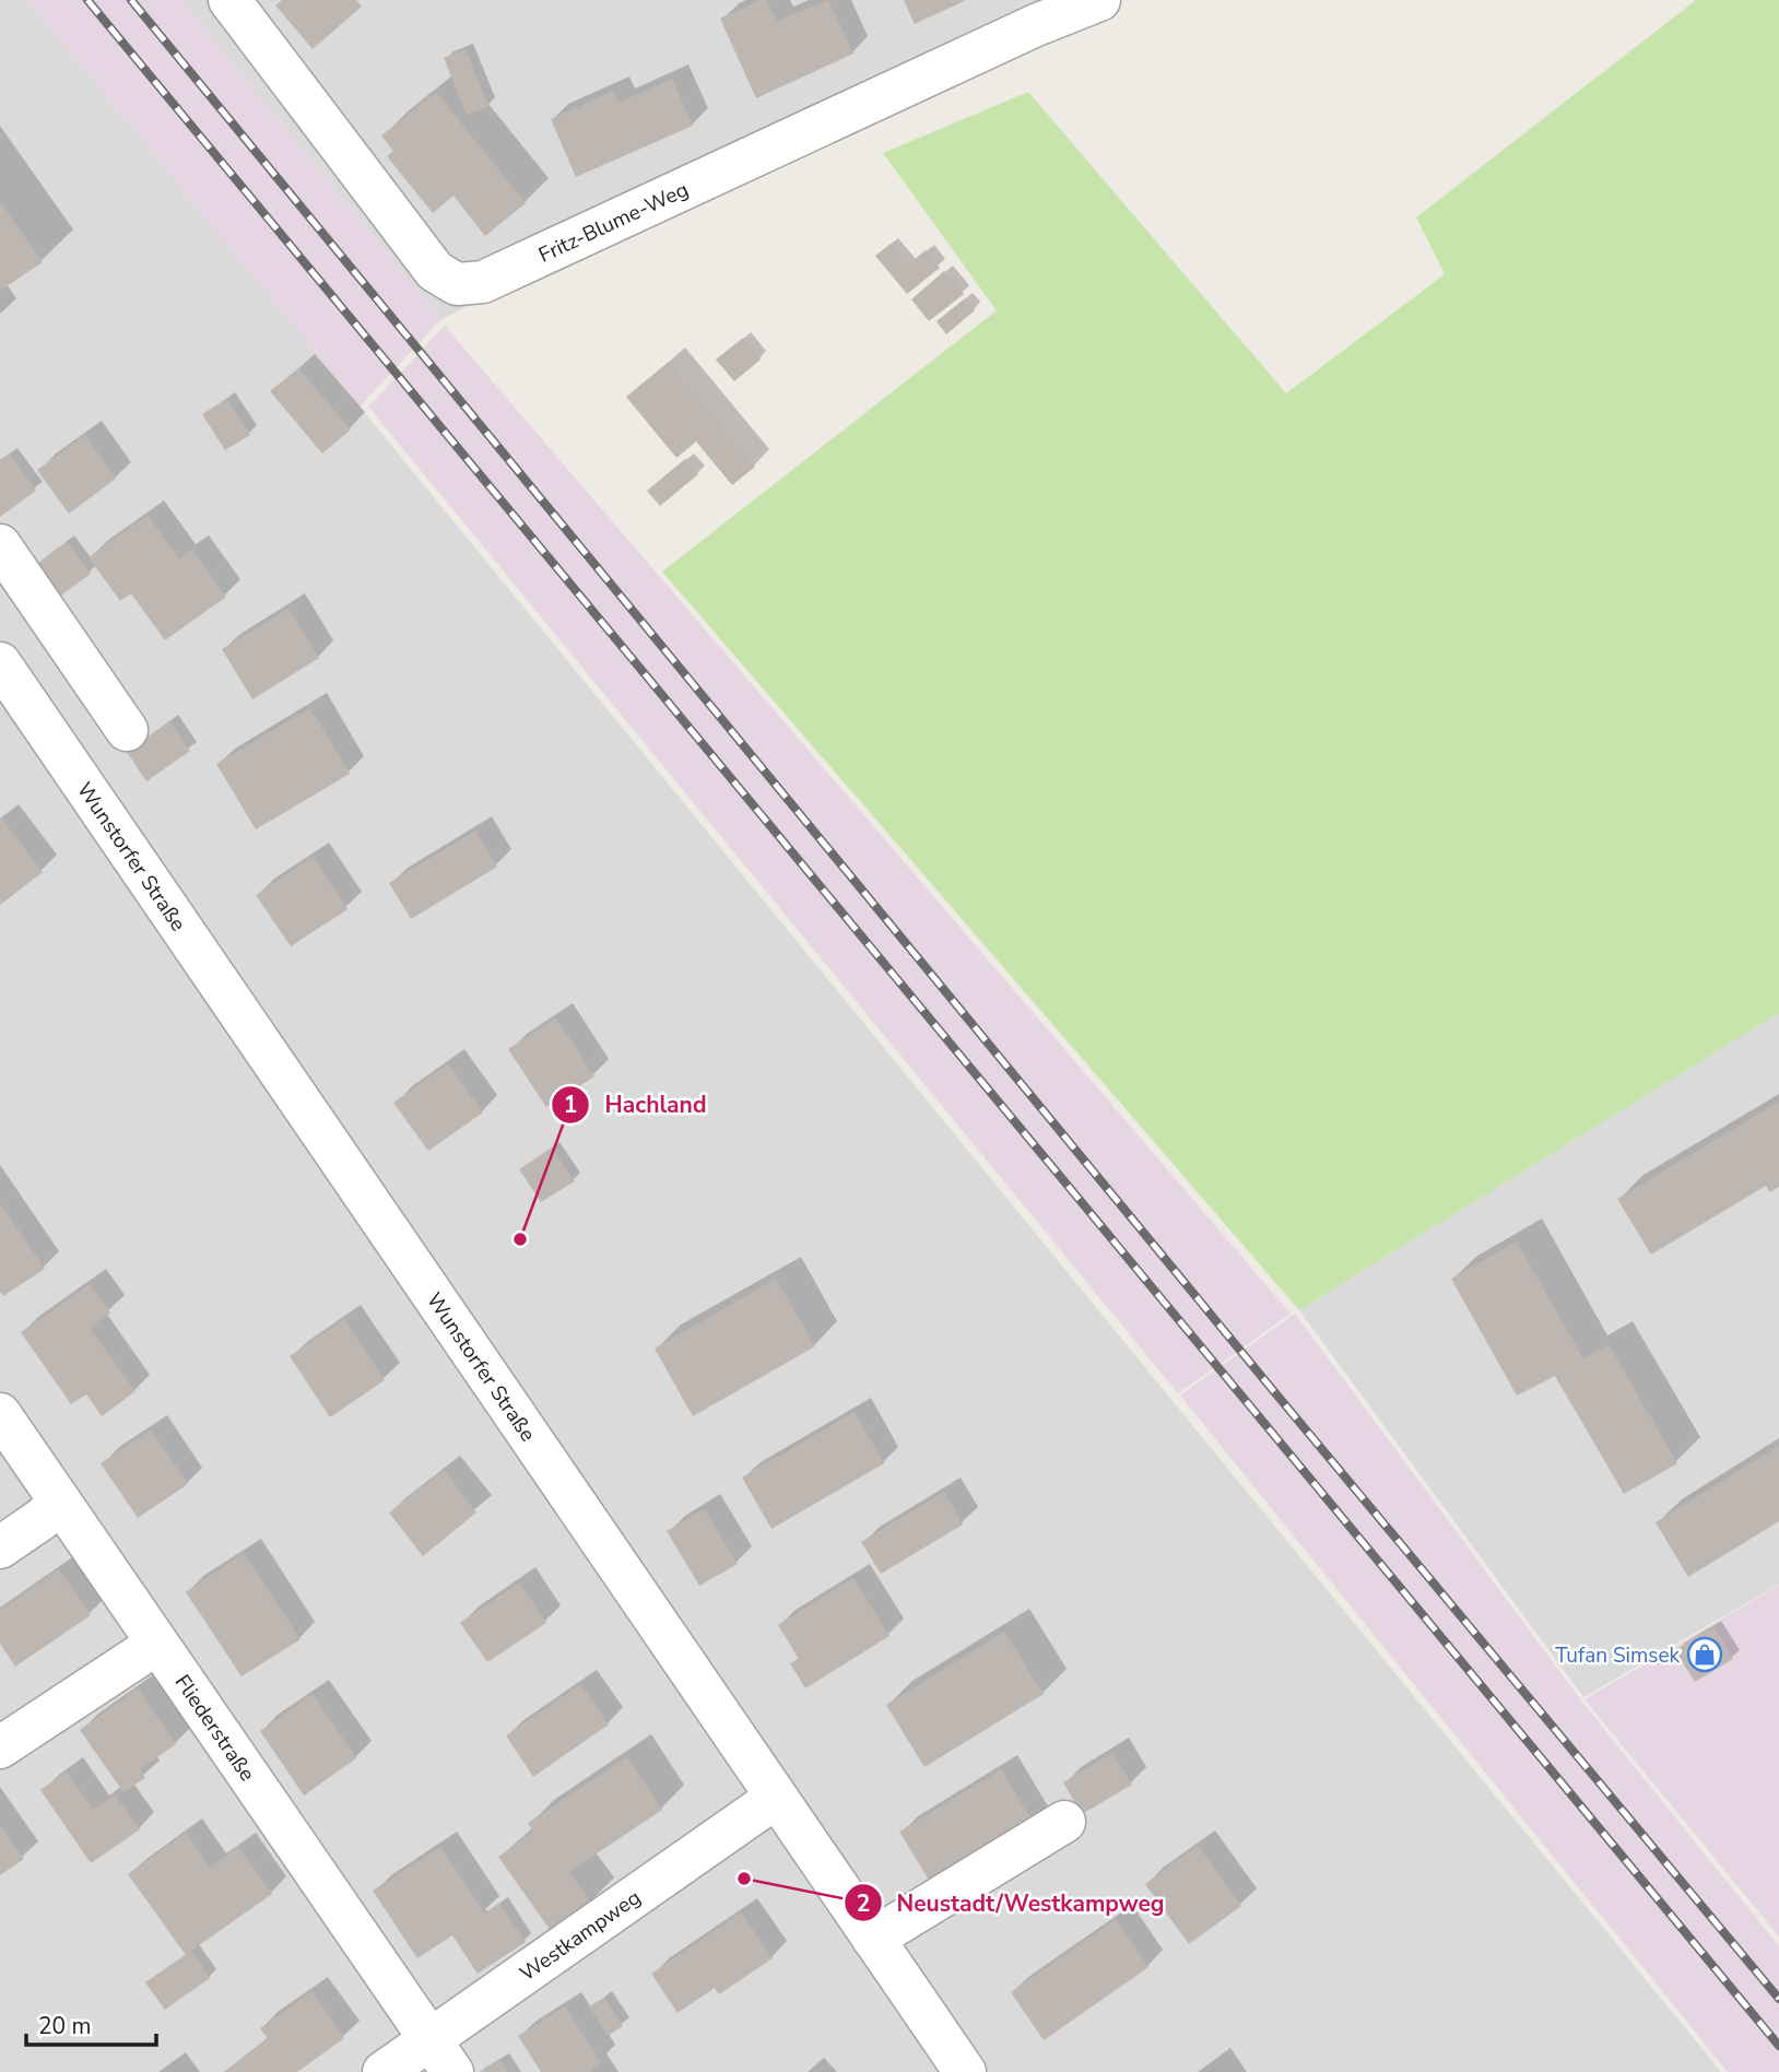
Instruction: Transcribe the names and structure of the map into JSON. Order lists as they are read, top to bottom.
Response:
{
  "streets": {
    "street": [
      "Fritz-Blume-Weg",
      "Wunstorfer Straße",
      "Fliederstraße",
      "Westkampweg"
    ]
  },
  "crossings": [
    ["Wunstorfer Straße", "Westkampweg"],
    ["Fliederstraße", "Westkampweg"]
  ],
  "places": {
    "other": ["Hachland", "Neustadt/Westkampweg"],
    "shop": ["Tufan Simsek"]
  },
  "scale_bar": "20 m"
}
